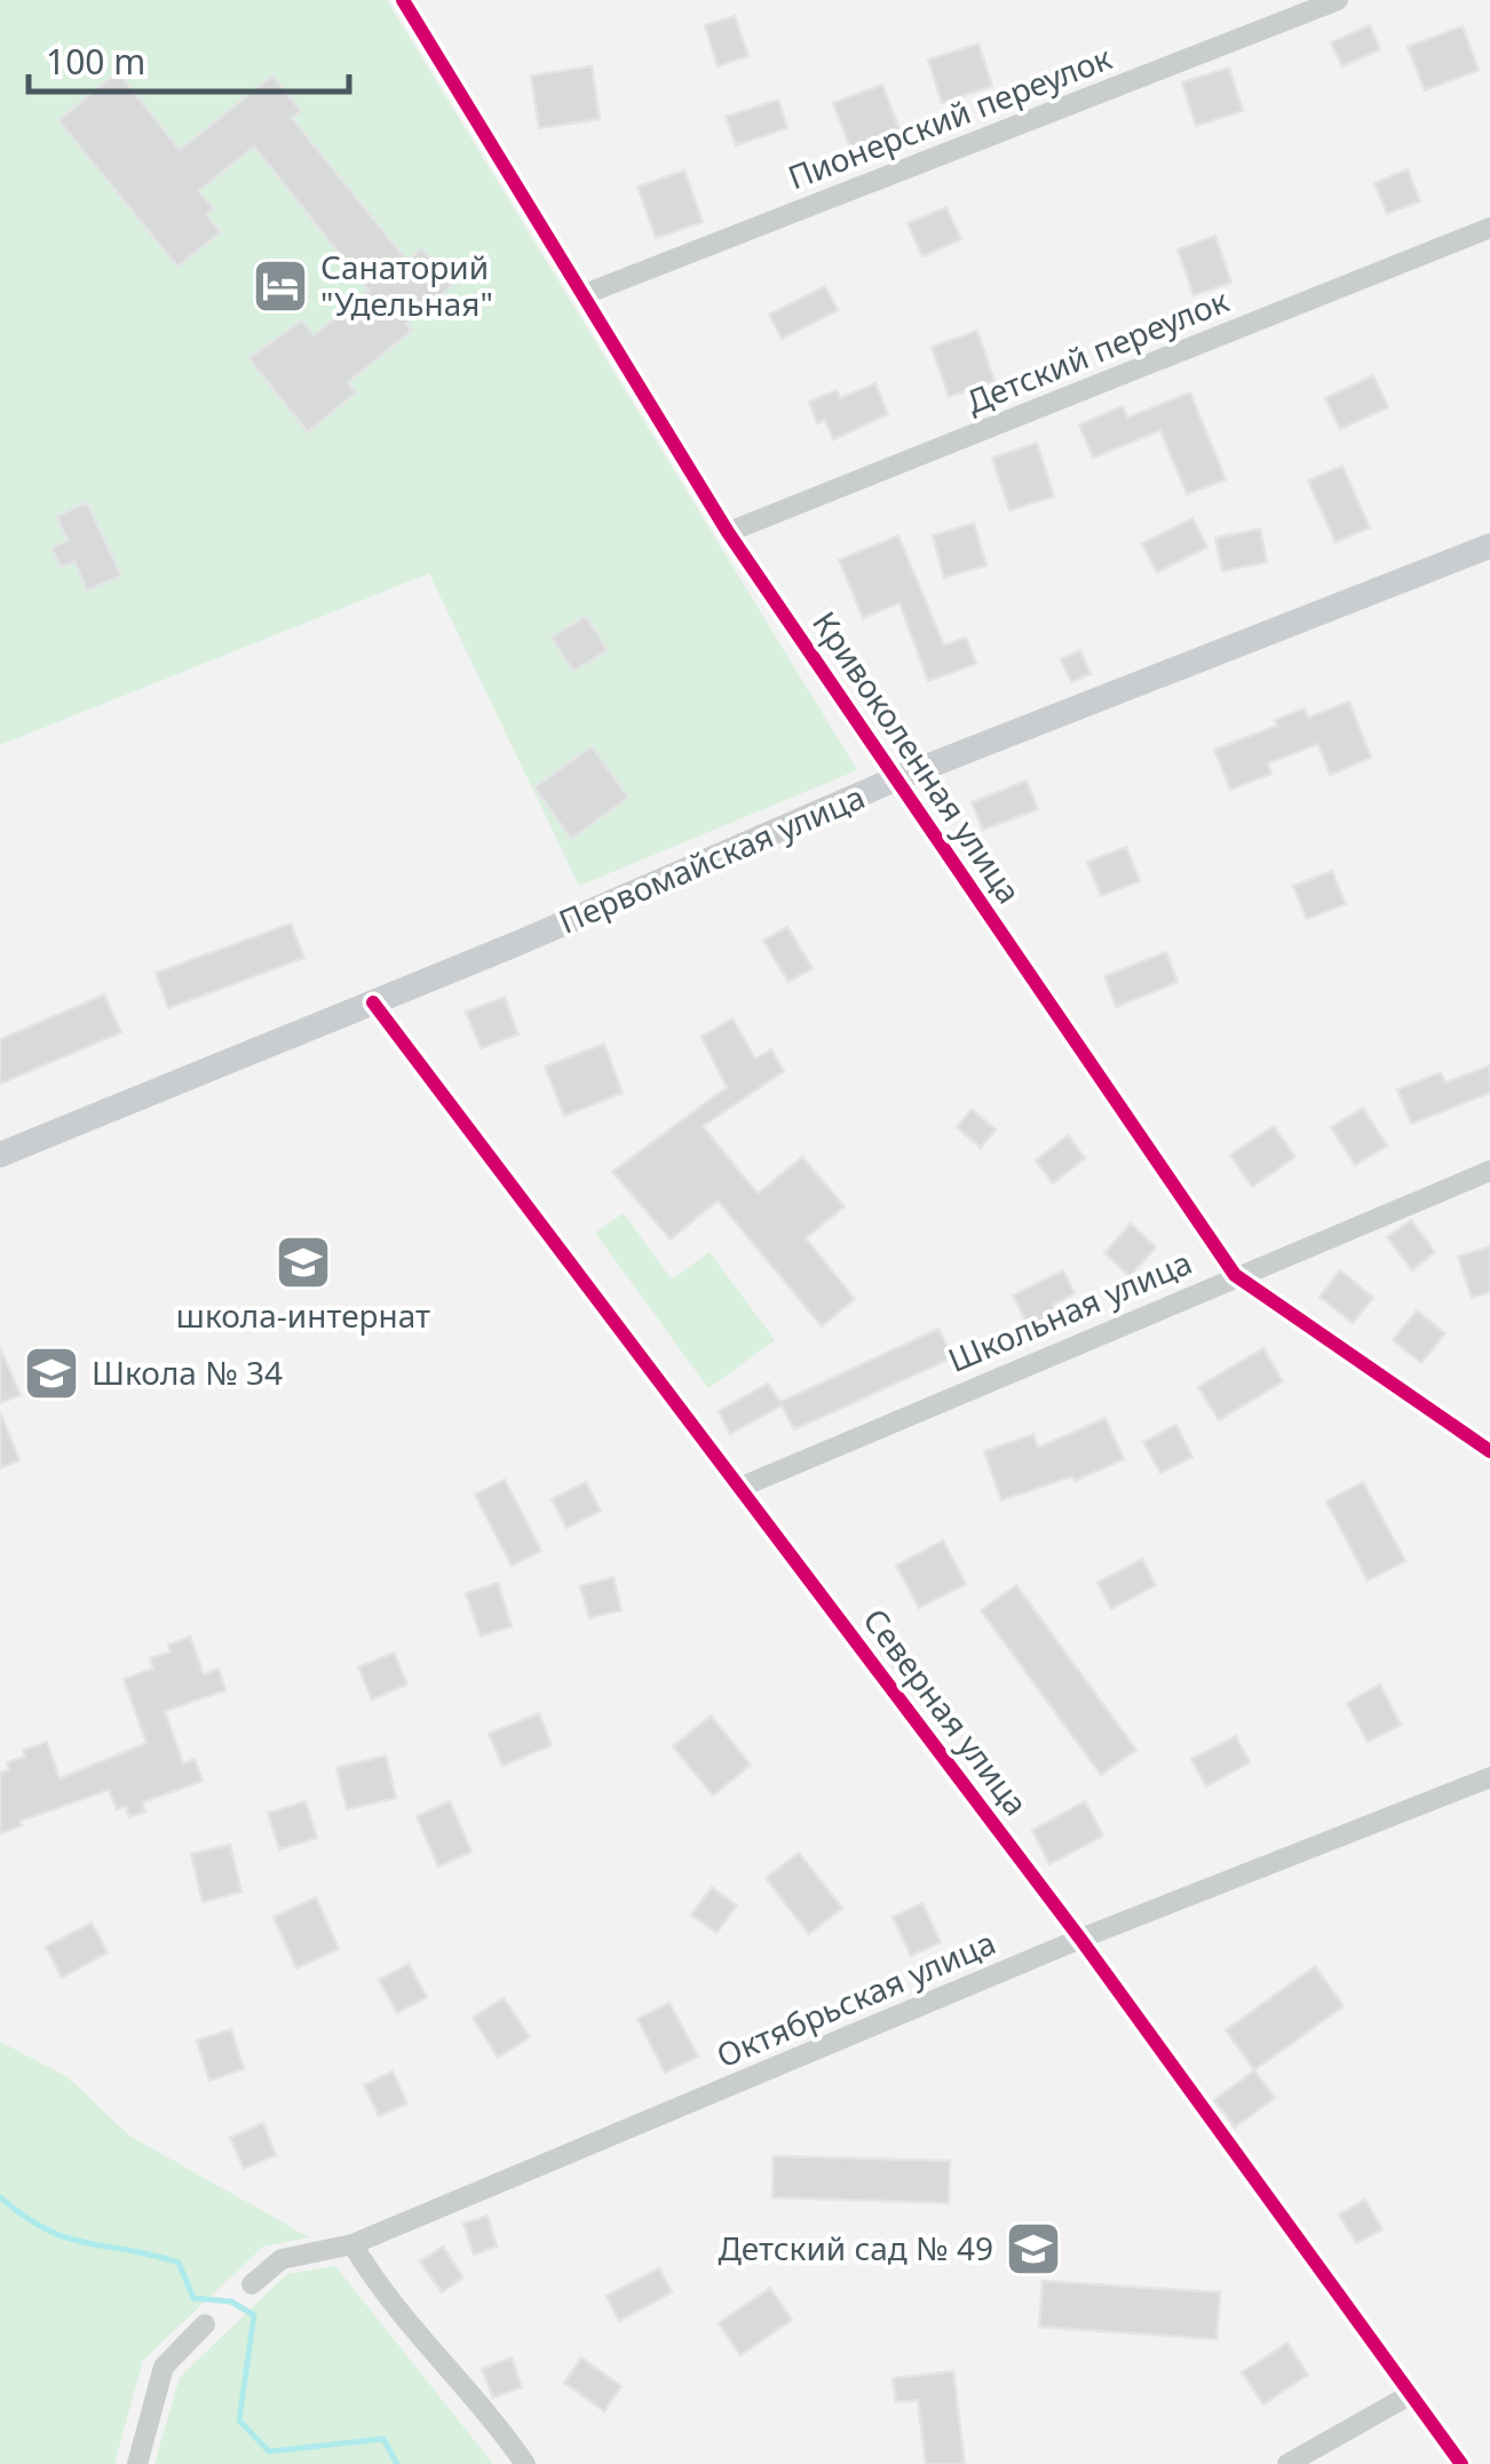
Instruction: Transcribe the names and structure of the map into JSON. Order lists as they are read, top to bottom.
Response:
{
  "streets": {
    "main road": ["Первомайская улица"],
    "street": [
      "Пионерский переулок",
      "Детский переулок",
      "Кривоколенная улица",
      "Школьная улица",
      "Северная улица",
      "Октябрьская улица"
    ]
  },
  "crossings": [
    ["Пионерский переулок", "Кривоколенная улица"],
    ["Детский переулок", "Кривоколенная улица"],
    ["Кривоколенная улица", "Первомайская улица"],
    ["Кривоколенная улица", "Школьная улица"],
    ["Первомайская улица", "Северная улица"],
    ["Школьная улица", "Северная улица"],
    ["Северная улица", "Октябрьская улица"]
  ],
  "places": {
    "hotel": ["Санаторий \"Удельная\""],
    "school or university": ["школа-интернат", "Школа № 34", "Детский сад № 49"]
  },
  "scale_bar": "100 m"
}
